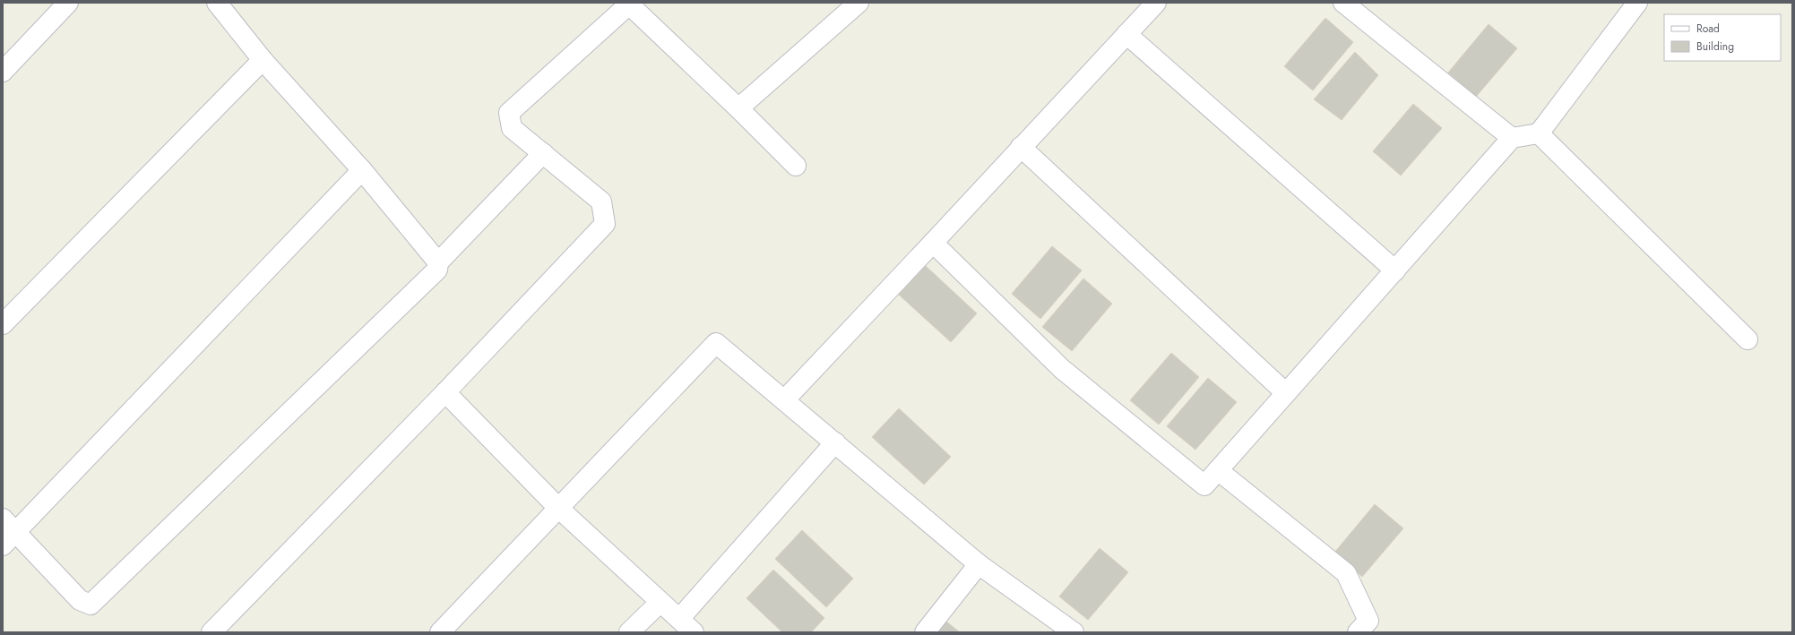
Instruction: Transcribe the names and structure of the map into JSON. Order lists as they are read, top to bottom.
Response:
{
  "legend": ["Road", "Building"]
}
